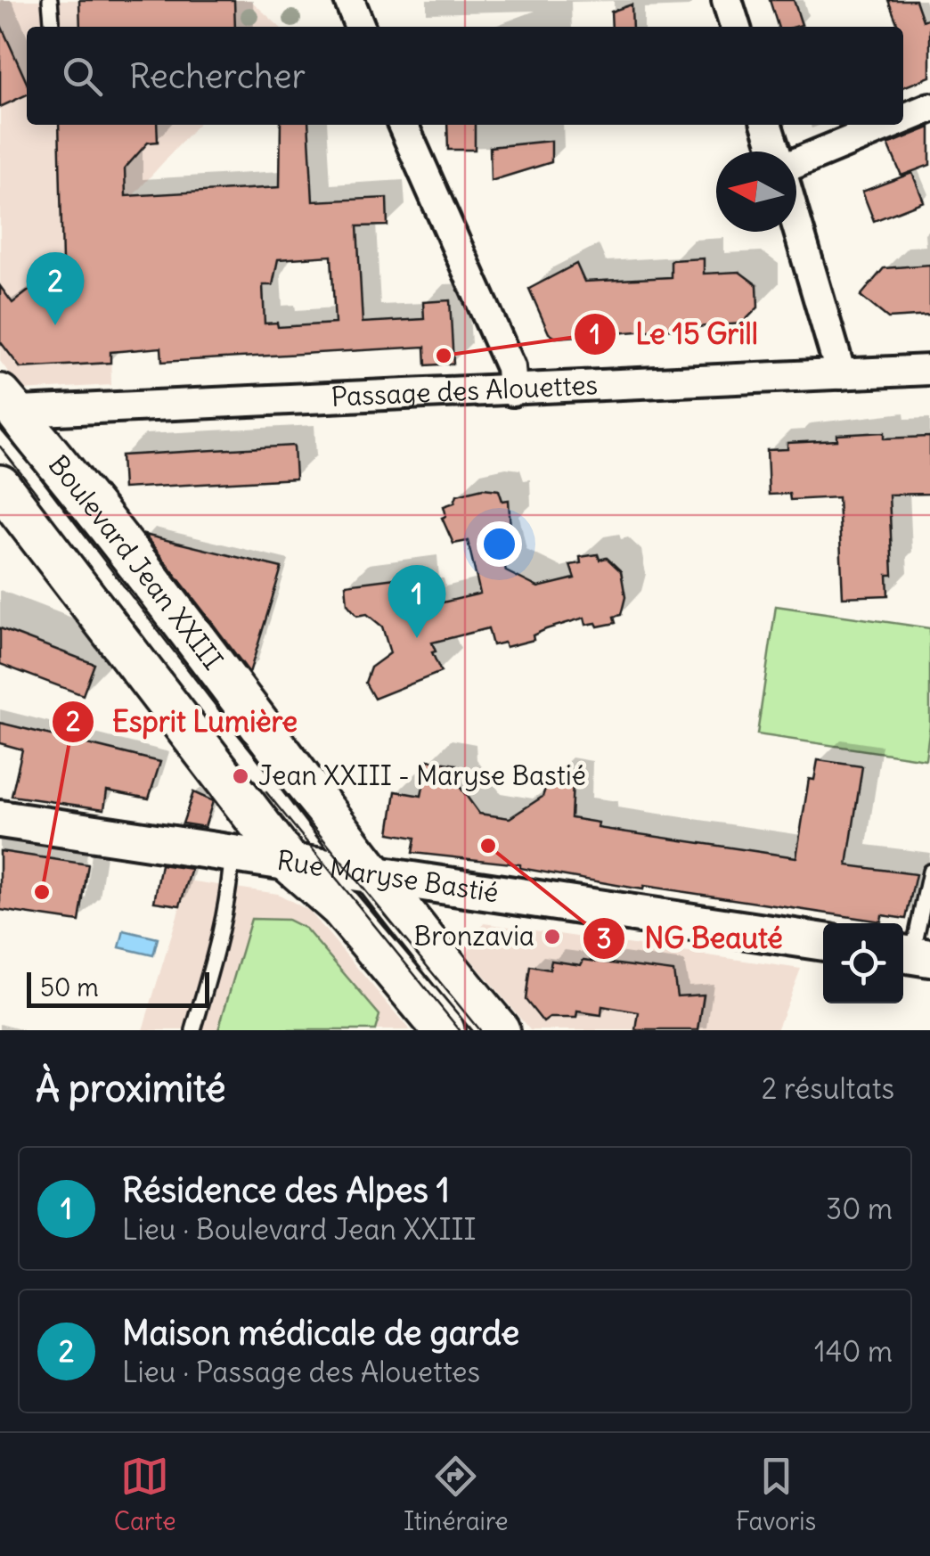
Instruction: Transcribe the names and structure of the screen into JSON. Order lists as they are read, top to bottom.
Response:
{
  "streets": {
    "main road": ["Boulevard Jean XXIII"],
    "street": ["Passage des Alouettes", "Rue Maryse Bastié"]
  },
  "crossings": [
    ["Passage des Alouettes", "Boulevard Jean XXIII"],
    ["Boulevard Jean XXIII", "Rue Maryse Bastié"]
  ],
  "places": [
    "Le 15 Grill",
    "Jean XXIII - Maryse Bastié",
    "NG Beauté",
    "Esprit Lumière",
    "Bronzavia"
  ],
  "scale_bar": "50 m",
  "north": "left",
  "page": {
    "search": "Rechercher",
    "pins": ["2", "1"],
    "scale": "50 m",
    "heading": ["À proximité", "2 résultats"],
    "list": [
      {
        "mark": "1",
        "name": "Résidence des Alpes 1",
        "note": "Lieu · Boulevard Jean XXIII",
        "value": "30 m"
      },
      {
        "mark": "2",
        "name": "Maison médicale de garde",
        "note": "Lieu · Passage des Alouettes",
        "value": "140 m"
      }
    ],
    "nav": ["Carte", "Itinéraire", "Favoris"]
  }
}
